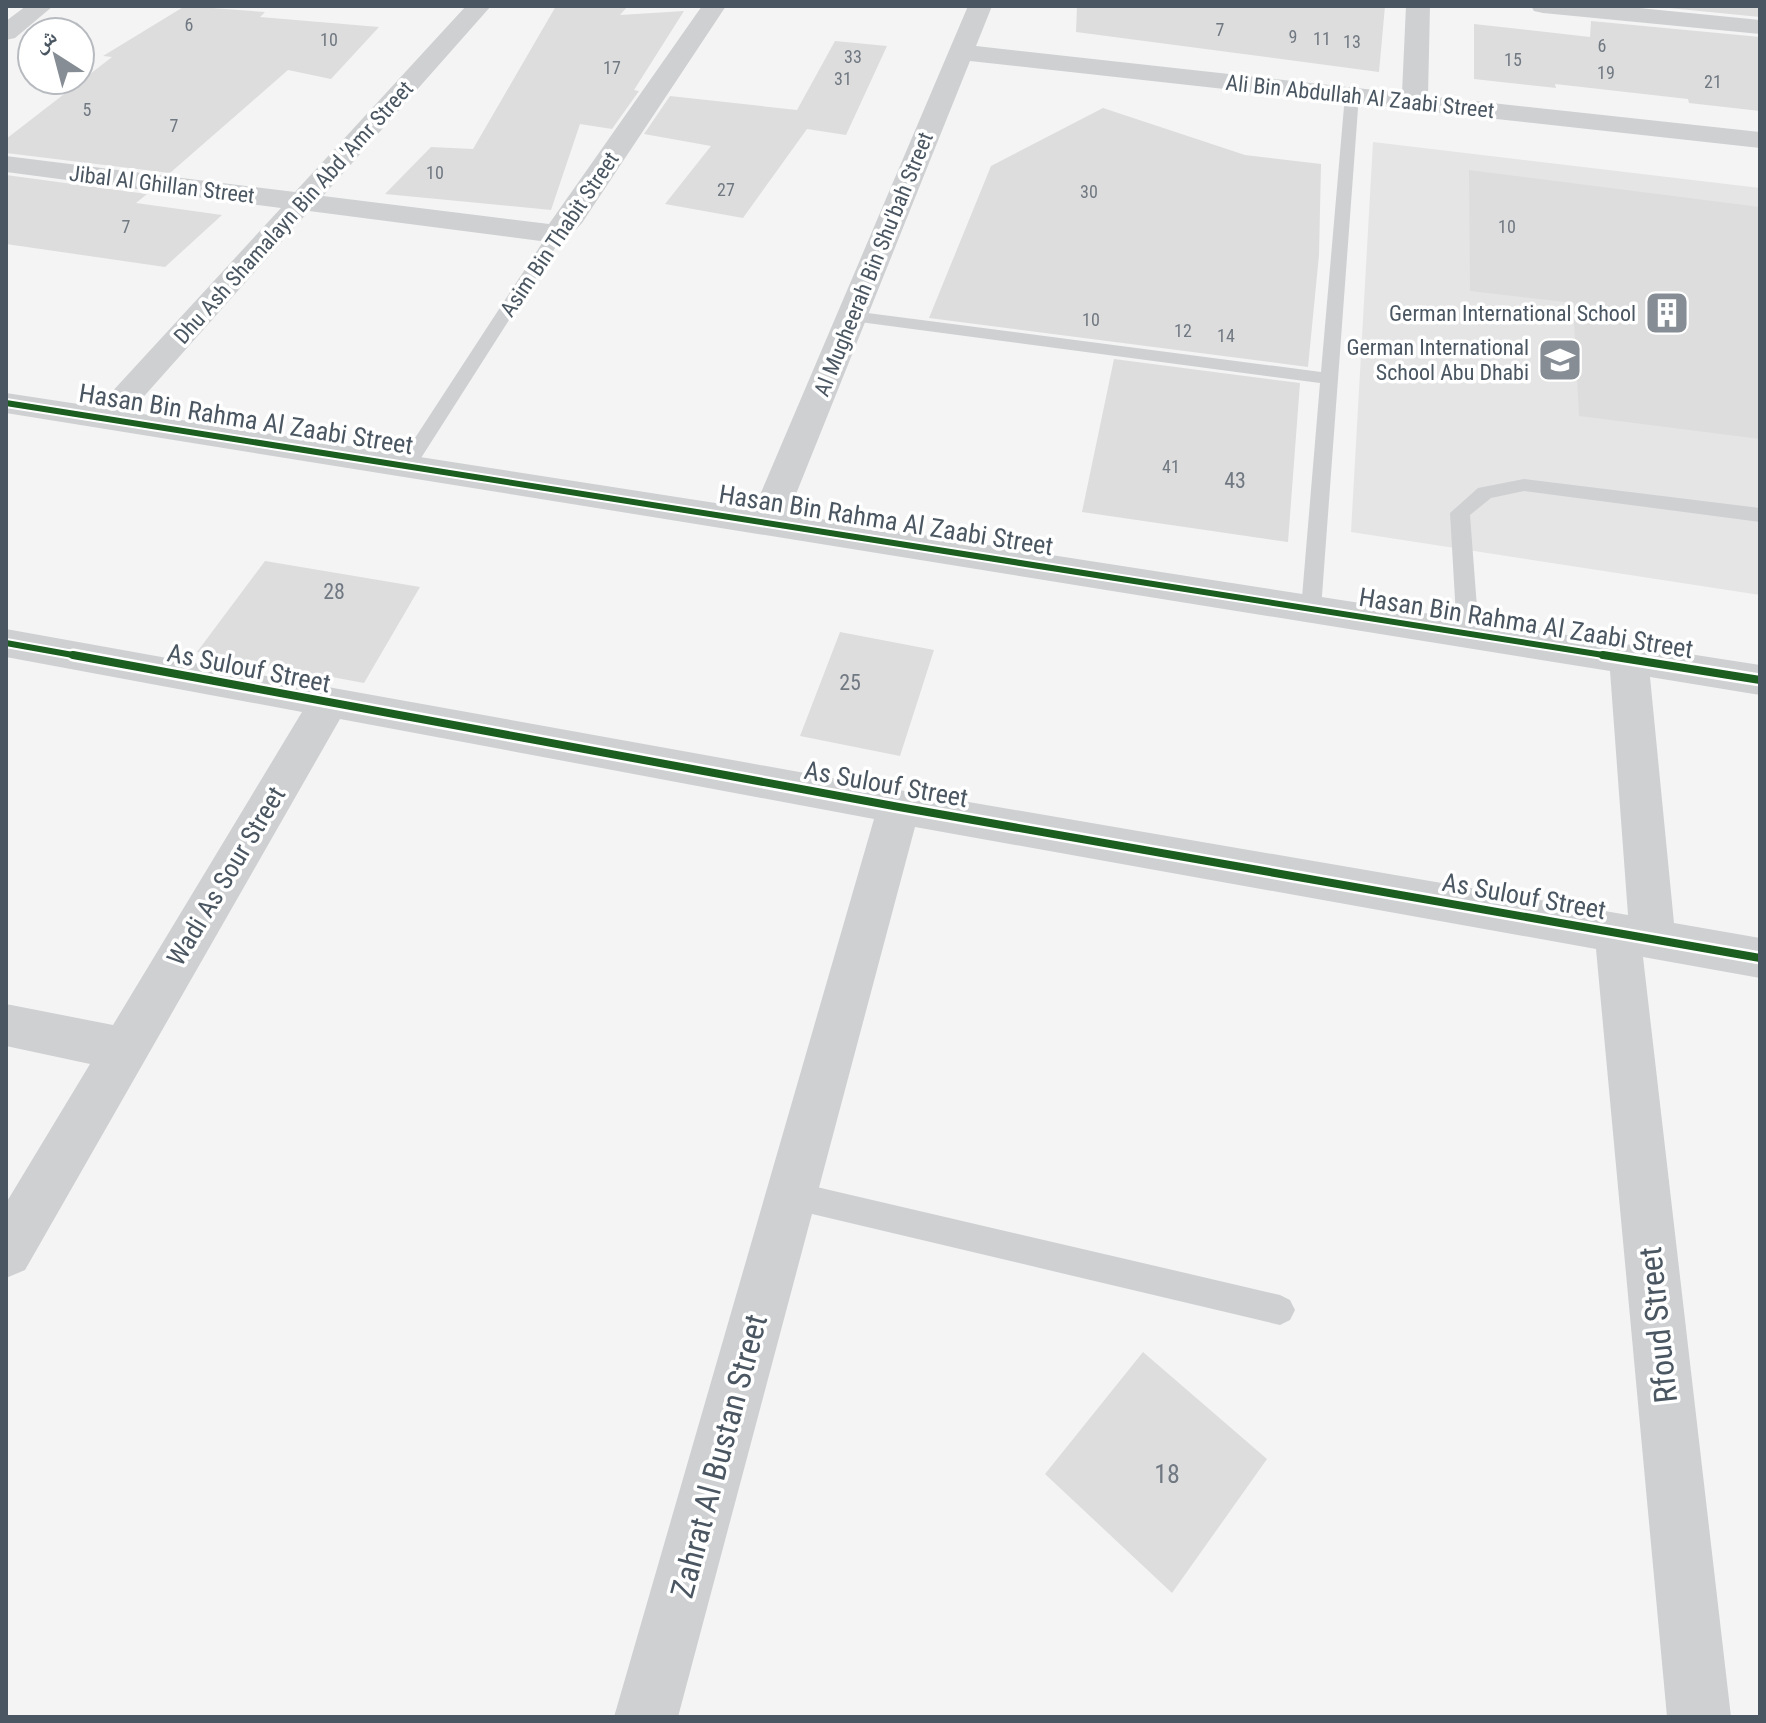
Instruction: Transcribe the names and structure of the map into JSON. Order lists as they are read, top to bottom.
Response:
{
  "streets": {
    "street": [
      "Ali Bin Abdullah Al Zaabi Street",
      "Jibal Al Ghillan Street",
      "Dhu Ash Shamalayn Bin Abd 'Amr Street",
      "Asim Bin Thabit Street",
      "Al Mugheerah Bin Shu'bah Street",
      "Hasan Bin Rahma Al Zaabi Street",
      "As Sulouf Street",
      "Wadi As Sour Street",
      "Rfoud Street",
      "Zahrat Al Bustan Street"
    ]
  },
  "crossings": [
    ["Ali Bin Abdullah Al Zaabi Street", "Al Mugheerah Bin Shu'bah Street"],
    ["Jibal Al Ghillan Street", "Dhu Ash Shamalayn Bin Abd 'Amr Street"],
    ["Jibal Al Ghillan Street", "Asim Bin Thabit Street"],
    ["Dhu Ash Shamalayn Bin Abd 'Amr Street", "Hasan Bin Rahma Al Zaabi Street"],
    ["Asim Bin Thabit Street", "Hasan Bin Rahma Al Zaabi Street"],
    ["Al Mugheerah Bin Shu'bah Street", "Hasan Bin Rahma Al Zaabi Street"],
    ["Hasan Bin Rahma Al Zaabi Street", "Rfoud Street"],
    ["As Sulouf Street", "Wadi As Sour Street"],
    ["As Sulouf Street", "Rfoud Street"],
    ["As Sulouf Street", "Zahrat Al Bustan Street"]
  ],
  "places": {
    "building": ["German International School"],
    "school or university": ["German International School Abu Dhabi"]
  },
  "house_numbers": [
    "6",
    "7",
    "9",
    "11",
    "10",
    "13",
    "6",
    "33",
    "15",
    "17",
    "19",
    "31",
    "21",
    "5",
    "7",
    "10",
    "27",
    "30",
    "7",
    "10",
    "10",
    "12",
    "14",
    "41",
    "43",
    "28",
    "25",
    "18"
  ],
  "north": "top left"
}
